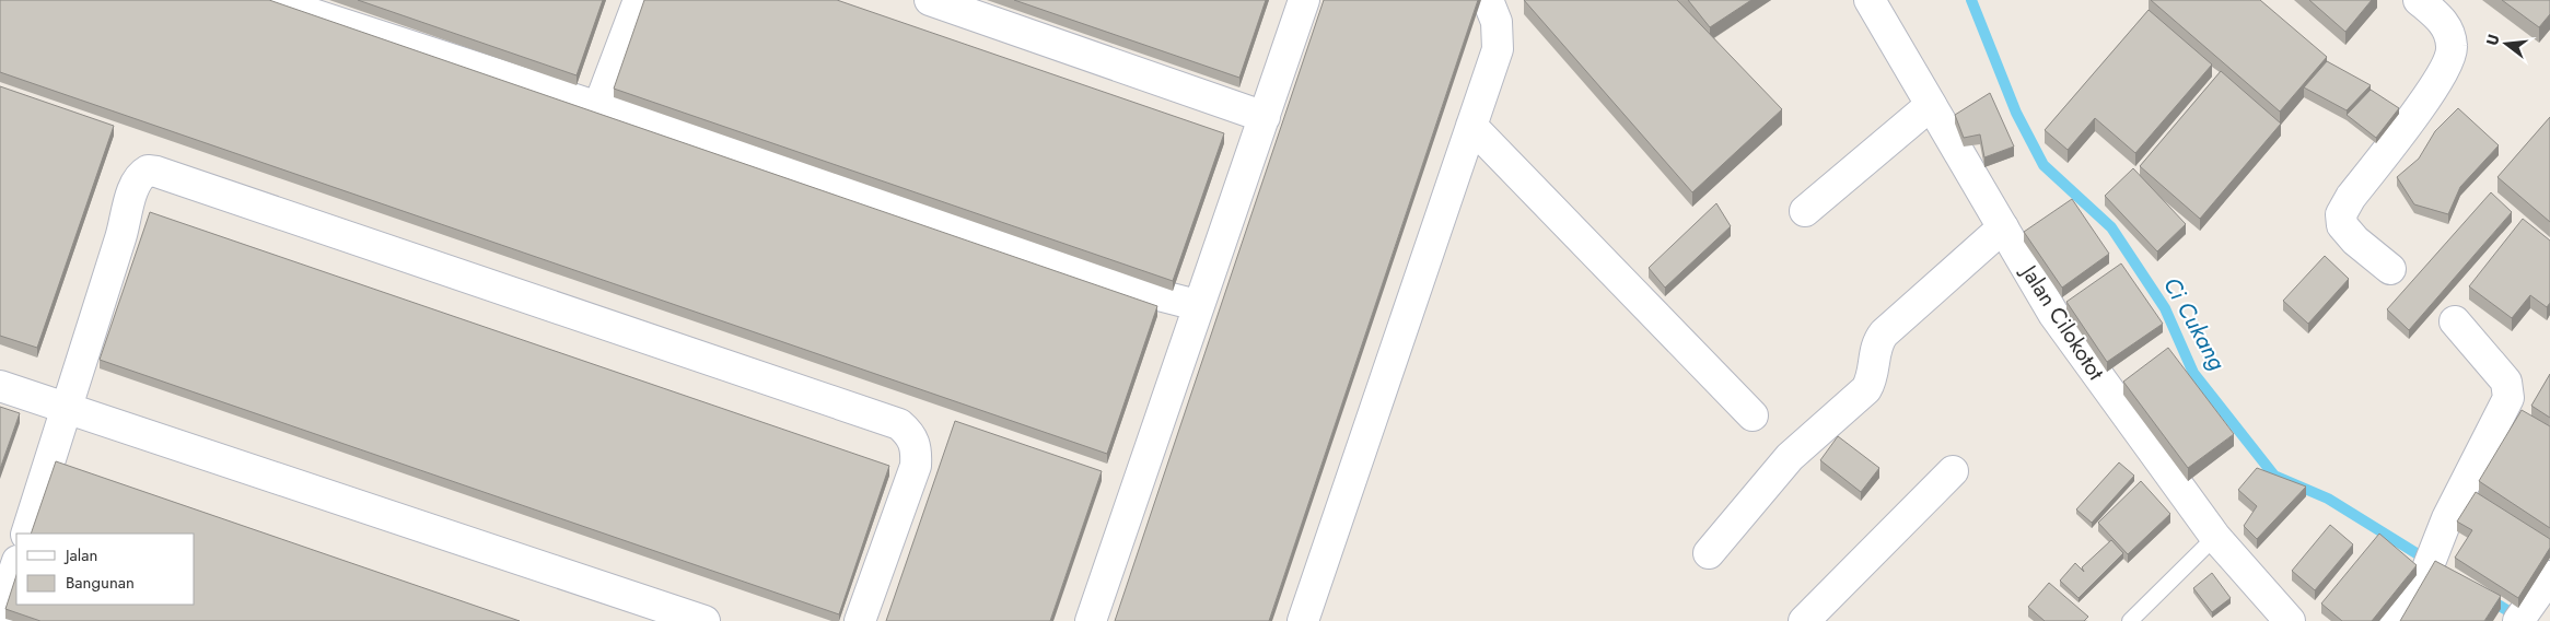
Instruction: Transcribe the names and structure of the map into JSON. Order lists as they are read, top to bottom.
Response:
{
  "streets": {
    "street": ["Jalan Cilokotot"]
  },
  "water": ["Ci Cukang"],
  "legend": ["Jalan", "Bangunan"],
  "north": "left"
}
